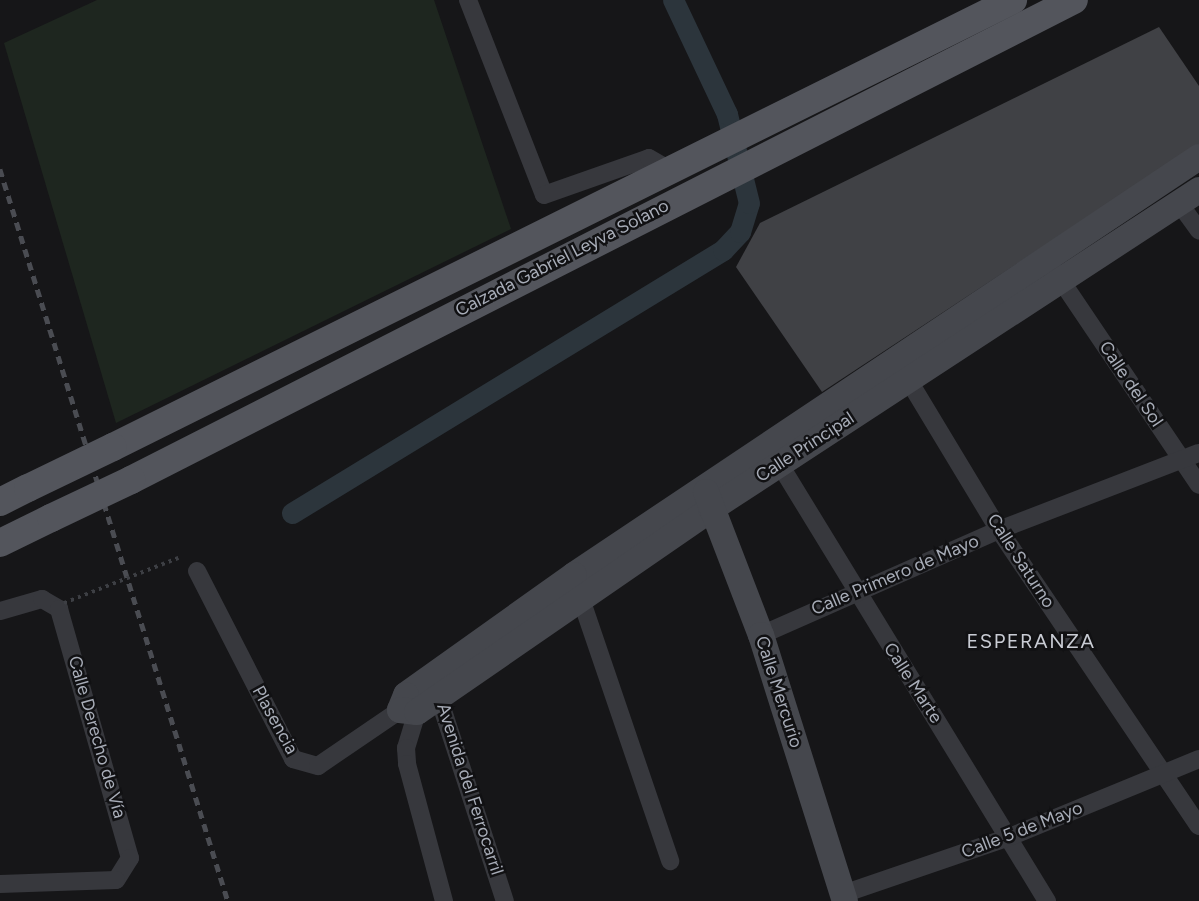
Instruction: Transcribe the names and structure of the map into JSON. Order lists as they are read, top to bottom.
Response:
{
  "streets": {
    "main road": ["Calzada Gabriel Leyva Solano"],
    "street": [
      "Calle del Sol",
      "Calle Principal",
      "Calle Saturno",
      "Calle Primero de Mayo",
      "Calle Marte",
      "Calle Mercurio",
      "Plasencia",
      "Calle Derecho de Vía",
      "Avenida del Ferrocarril",
      "Calle 5 de Mayo"
    ]
  },
  "crossings": [
    ["Calle del Sol", "Calle Principal"],
    ["Calle del Sol", "Calle Primero de Mayo"],
    ["Calle Principal", "Calle Saturno"],
    ["Calle Principal", "Calle Marte"],
    ["Calle Principal", "Calle Mercurio"],
    ["Calle Principal", "Plasencia"],
    ["Calle Principal", "Avenida del Ferrocarril"],
    ["Calle Saturno", "Calle Primero de Mayo"],
    ["Calle Saturno", "Calle 5 de Mayo"],
    ["Calle Primero de Mayo", "Calle Marte"],
    ["Calle Primero de Mayo", "Calle Mercurio"],
    ["Calle Marte", "Calle 5 de Mayo"],
    ["Calle Mercurio", "Calle 5 de Mayo"]
  ],
  "districts": ["ESPERANZA"]
}
